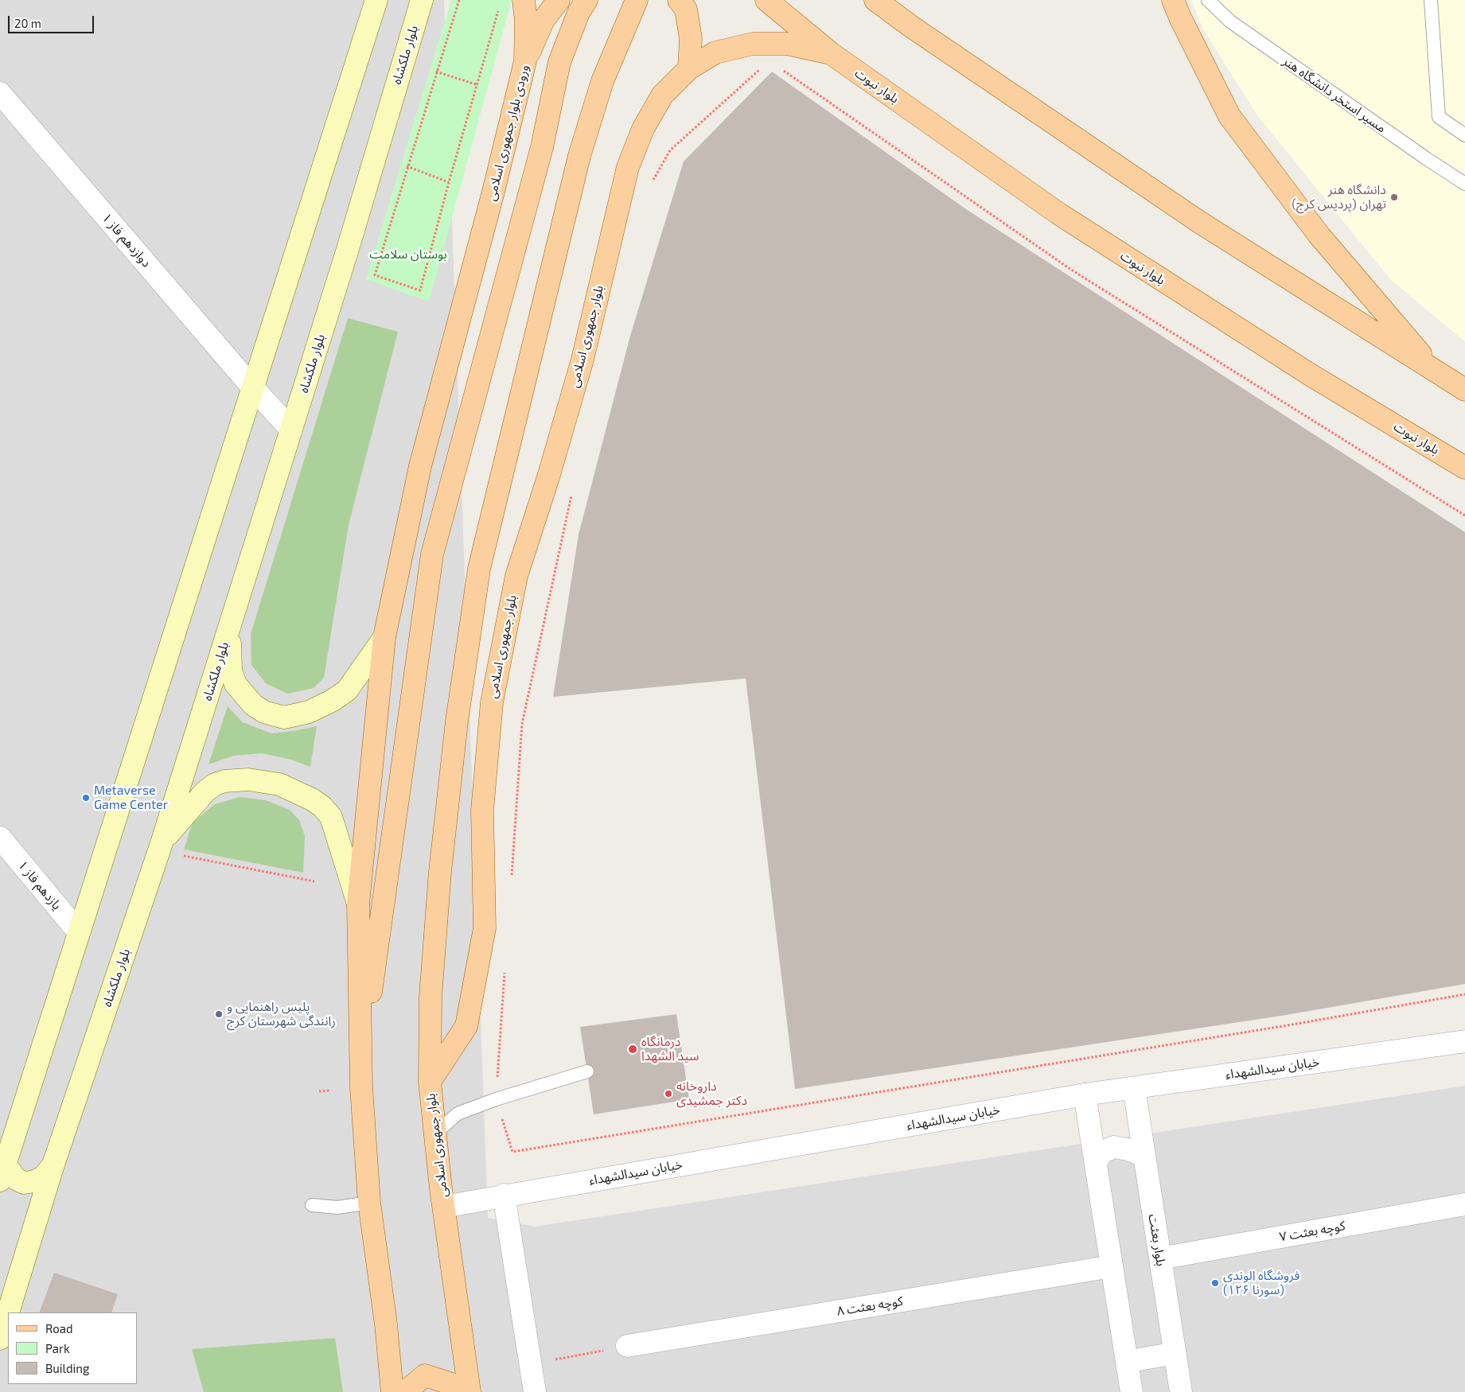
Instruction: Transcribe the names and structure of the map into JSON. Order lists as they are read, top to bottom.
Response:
{
  "streets": {
    "main road": [
      "بلوار ملکشاه",
      "بلوار نبوت",
      "ورودی بلوار جمهوری اسلامی",
      "بلوار جمهوری اسلامی"
    ],
    "street": [
      "دوازدهم فاز ۱",
      "یازدهم فاز ۱",
      "خیابان سیدالشهداء",
      "کوچه بعثت ۷",
      "بلوار بعثت",
      "کوچه بعثت ۸"
    ],
    "lane": ["مسیر استخر دانشگاه هنر"]
  },
  "crossings": [
    ["بلوار ملکشاه", "دوازدهم فاز ۱"],
    ["بلوار نبوت", "بلوار جمهوری اسلامی"],
    ["بلوار جمهوری اسلامی", "خیابان سیدالشهداء"],
    ["خیابان سیدالشهداء", "بلوار بعثت"],
    ["کوچه بعثت ۷", "بلوار بعثت"]
  ],
  "parks": ["بوستان سلامت"],
  "places": [
    "دانشگاه هنر تهران (پردیس کرج)",
    "Metaverse Game Center",
    "پلیس راهنمایی و رانندگی شهرستان کرج",
    "درمانگاه سید الشهدا",
    "داروخانه دکتر جمشیدی",
    "فروشگاه الوندی (سورنا ۱۲۶)"
  ],
  "legend": ["Road", "Park", "Building"],
  "scale_bar": "20 m"
}
